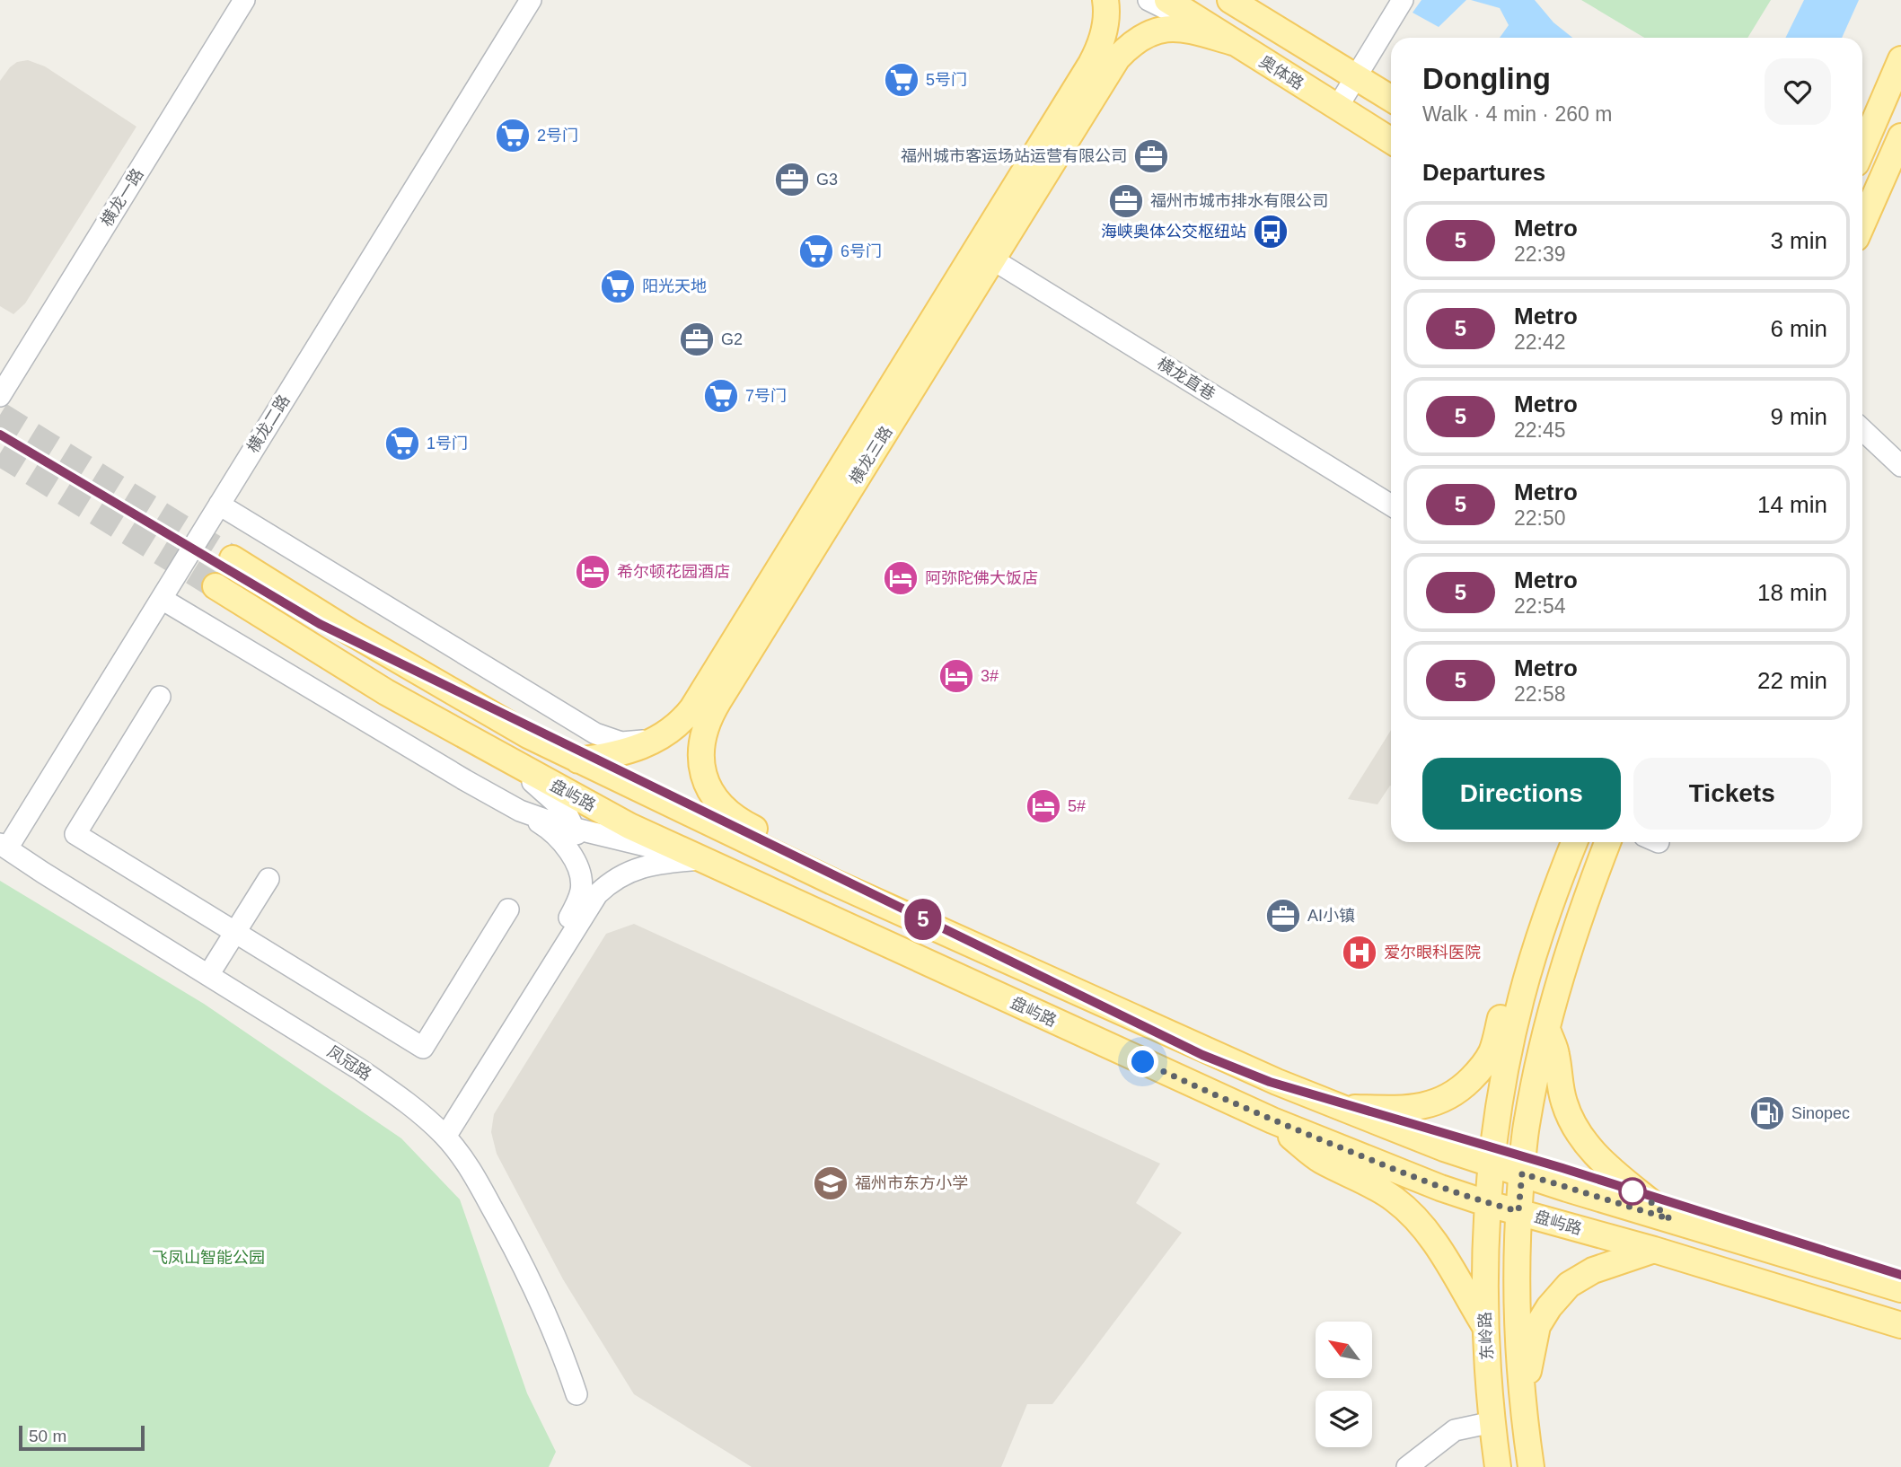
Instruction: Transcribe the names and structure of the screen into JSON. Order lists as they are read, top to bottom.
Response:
{
  "streets": {
    "main road": [
      "奥体路",
      "横龙三路",
      "盘屿路",
      "东岭路"
    ],
    "street": [
      "横龙一路",
      "横龙直巷",
      "横龙二路",
      "凤冠路"
    ]
  },
  "crossings": [
    ["奥体路", "横龙三路"],
    ["横龙直巷", "横龙三路"],
    ["横龙二路", "凤冠路"],
    ["盘屿路", "东岭路"]
  ],
  "parks": ["飞凤山智能公园"],
  "places": {
    "supermarket": [
      "5号门",
      "2号门",
      "6号门",
      "阳光天地",
      "7号门",
      "1号门"
    ],
    "office": [
      "福州城市客运场站运营有限公司",
      "G3",
      "福州市城市排水有限公司",
      "G2",
      "AI小镇"
    ],
    "bus stop": ["海峡奥体公交枢纽站"],
    "hotel": [
      "希尔顿花园酒店",
      "阿弥陀佛大饭店",
      "3#",
      "5#"
    ],
    "hospital": ["爱尔眼科医院"],
    "fuel station": ["Sinopec"],
    "school or university": ["福州市东方小学"]
  },
  "lines": ["metro line 5"],
  "scale_bar": "50 m",
  "north": "top left",
  "page": {
    "on_map": "5",
    "heading": [
      ["Dongling", "Walk · 4 min · 260 m"],
      "Departures"
    ],
    "list": [
      {
        "mark": "5",
        "name": "Metro",
        "note": "22:39",
        "value": "3 min"
      },
      {
        "mark": "5",
        "name": "Metro",
        "note": "22:42",
        "value": "6 min"
      },
      {
        "mark": "5",
        "name": "Metro",
        "note": "22:45",
        "value": "9 min"
      },
      {
        "mark": "5",
        "name": "Metro",
        "note": "22:50",
        "value": "14 min"
      },
      {
        "mark": "5",
        "name": "Metro",
        "note": "22:54",
        "value": "18 min"
      },
      {
        "mark": "5",
        "name": "Metro",
        "note": "22:58",
        "value": "22 min"
      }
    ],
    "buttons": ["Directions", "Tickets"],
    "scale": "50 m"
  }
}
